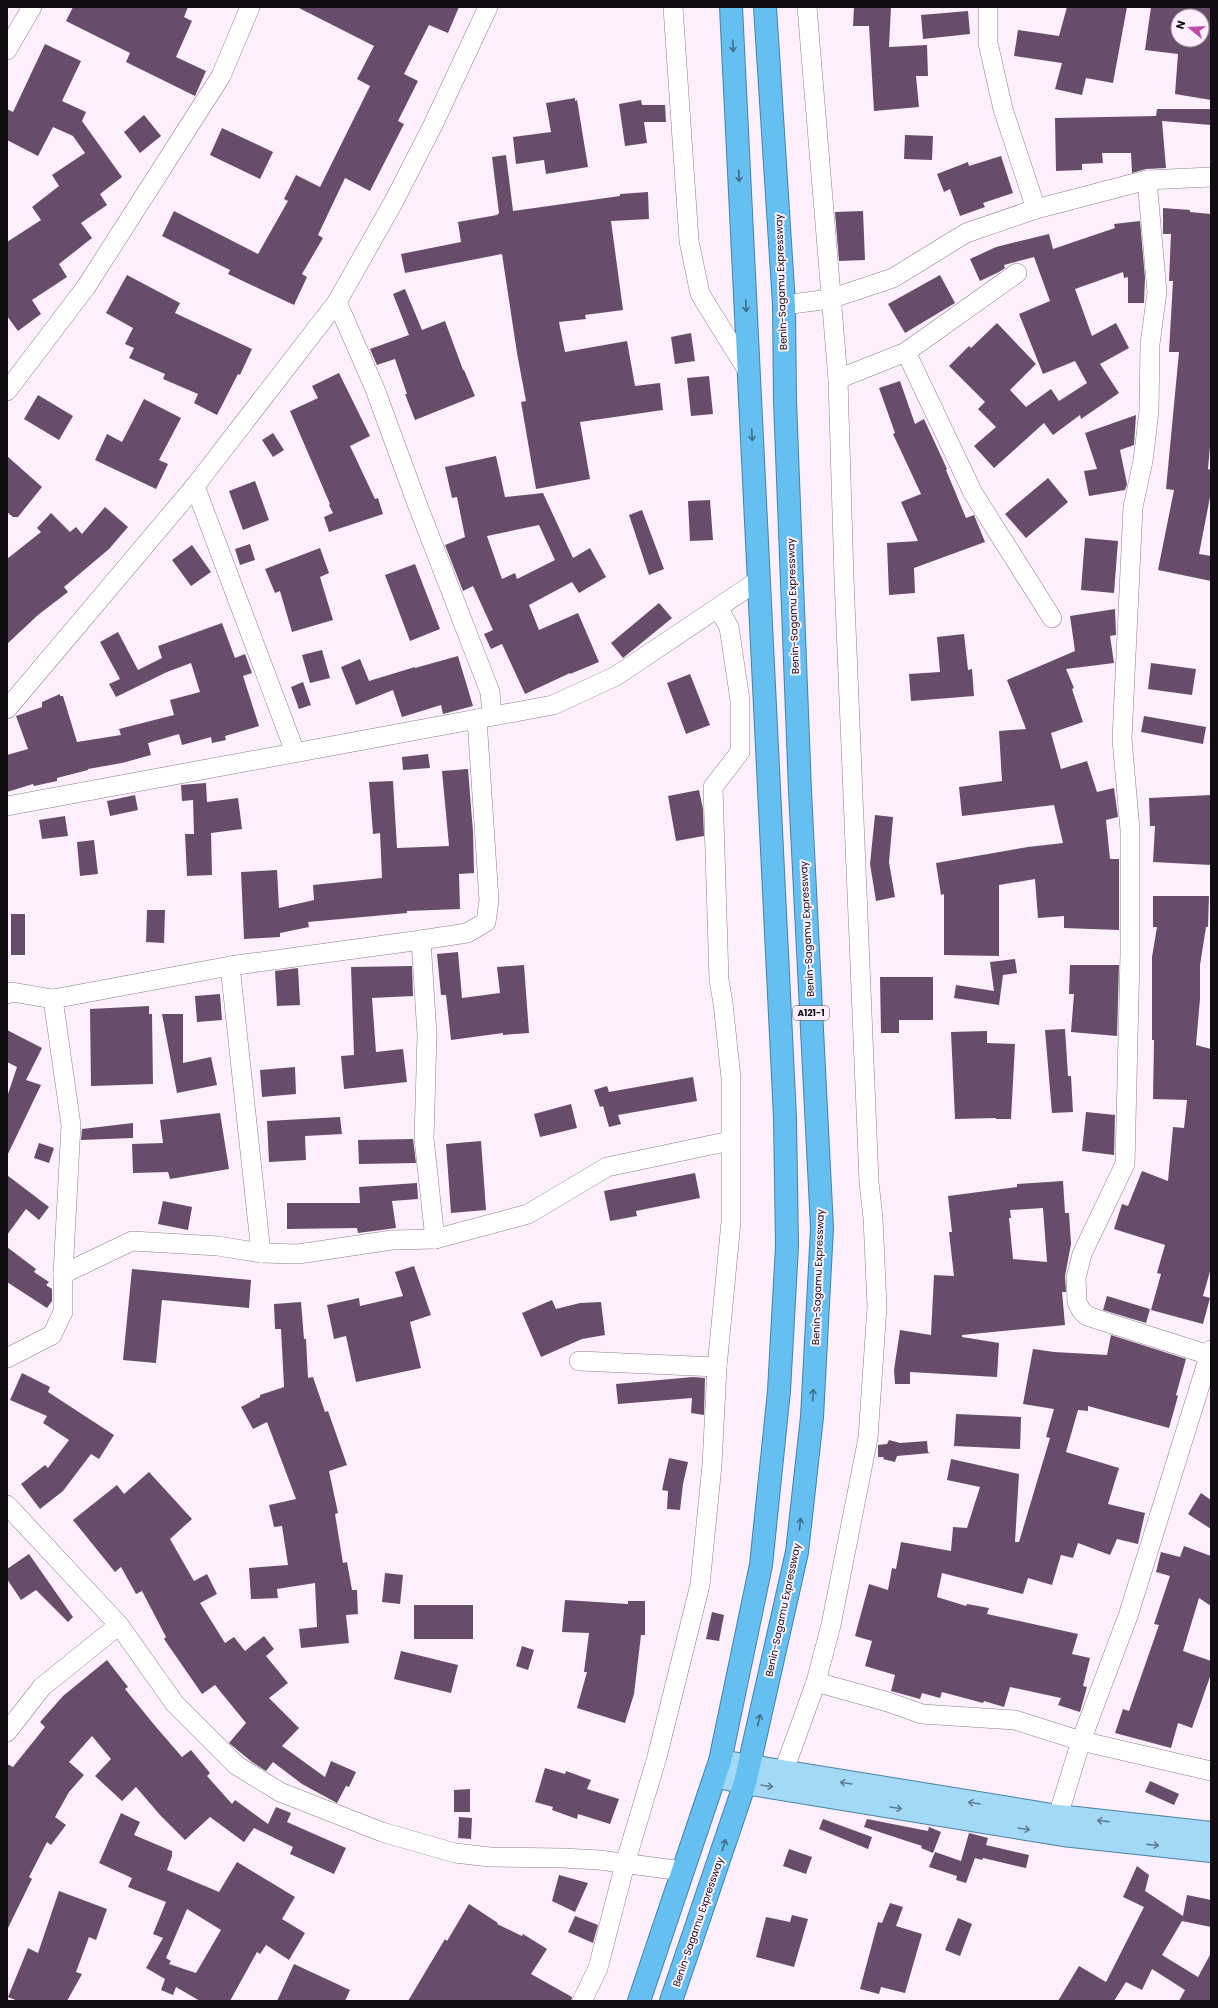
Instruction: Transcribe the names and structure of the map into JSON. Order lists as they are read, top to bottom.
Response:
{
  "streets": {
    "highway": ["Benin-Sagamu Expressway", "A121-1"]
  },
  "north": "left"
}
